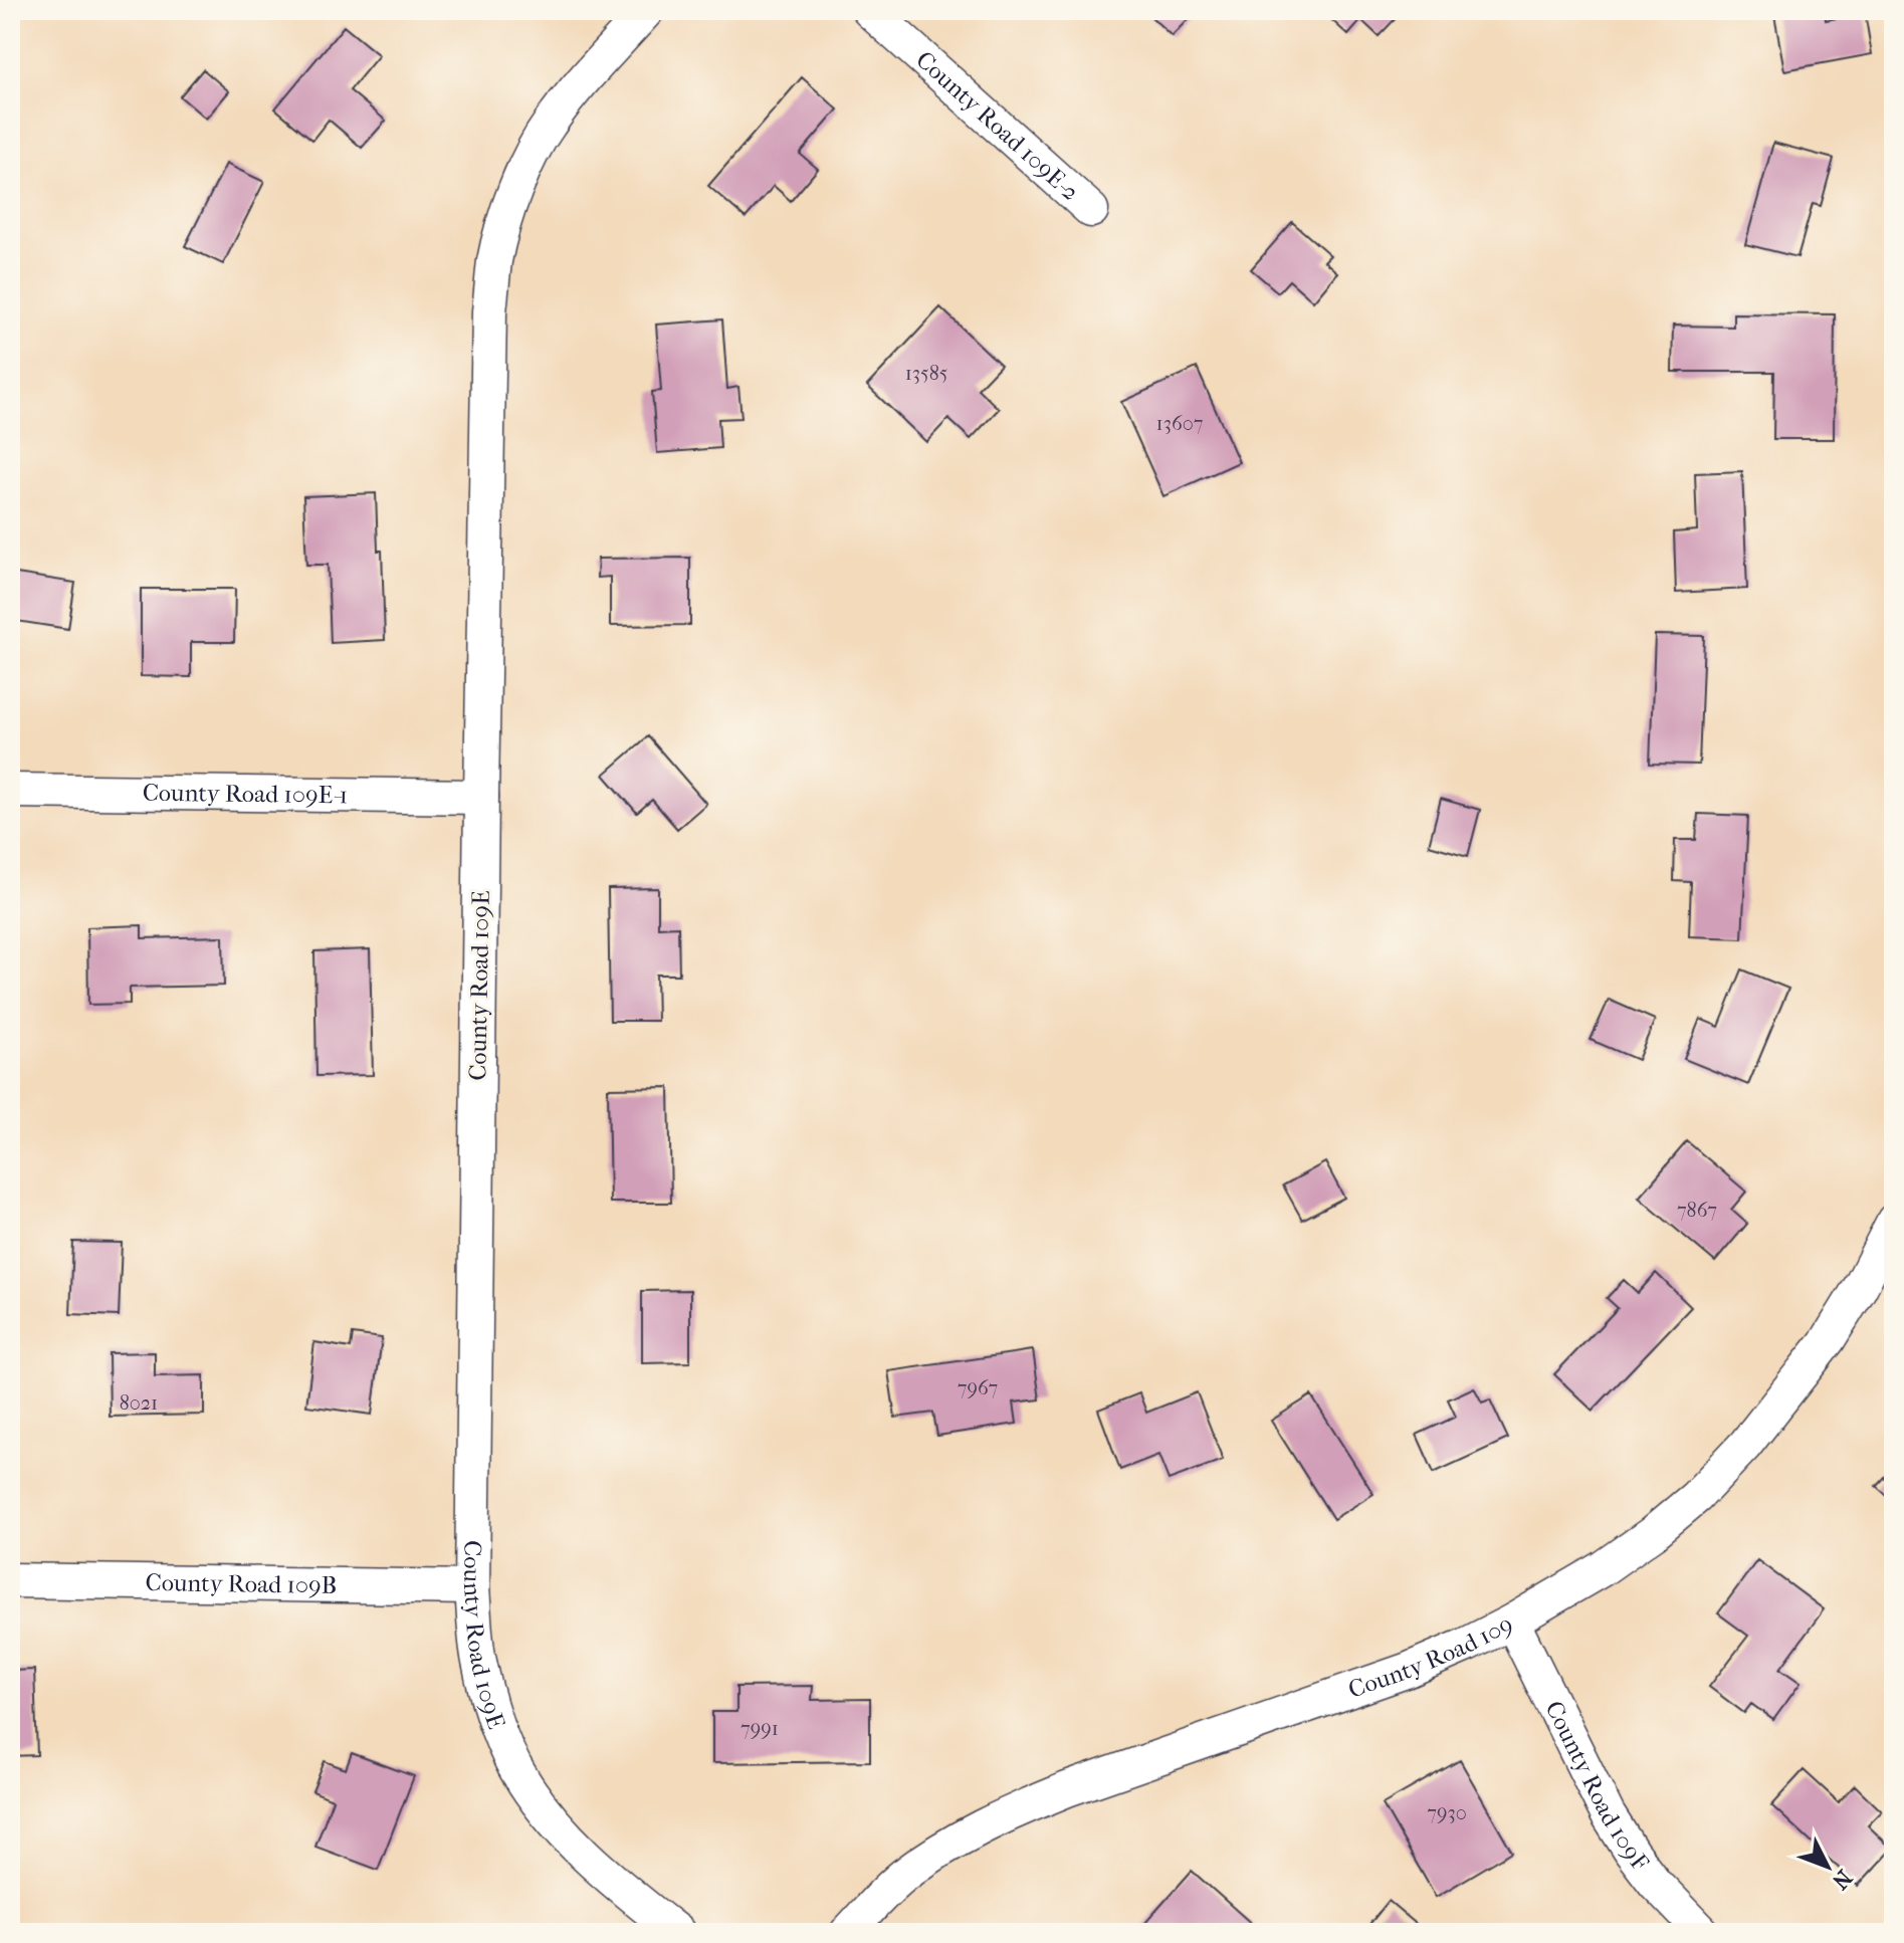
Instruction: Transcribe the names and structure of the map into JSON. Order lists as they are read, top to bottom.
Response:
{
  "streets": {
    "street": [
      "County Road 109E-2",
      "County Road 109E-1",
      "County Road 109E",
      "County Road 109B",
      "County Road 109",
      "County Road 109F"
    ]
  },
  "crossings": [
    ["County Road 109E-1", "County Road 109E"],
    ["County Road 109E", "County Road 109B"],
    ["County Road 109", "County Road 109F"]
  ],
  "house_numbers": [
    "13585",
    "13607",
    "7867",
    "7967",
    "8021",
    "7991",
    "7930"
  ],
  "north": "bottom right"
}
